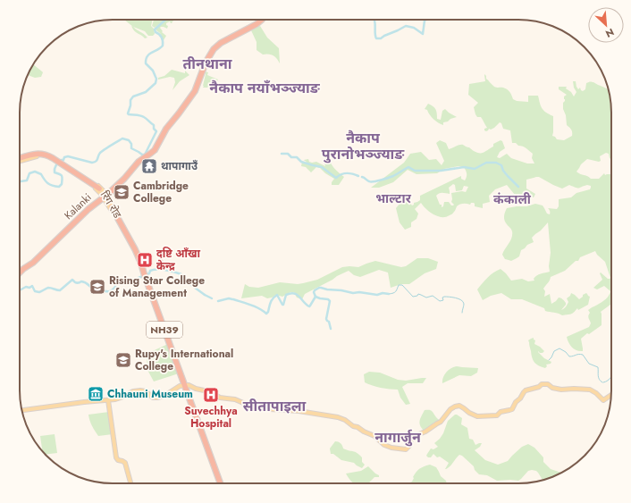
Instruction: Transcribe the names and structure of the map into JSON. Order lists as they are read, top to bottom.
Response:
{
  "streets": {
    "highway": ["Kalanki", "NH39"],
    "main road": ["रिंग रोड"]
  },
  "crossings": [
    ["रिंग रोड", "Kalanki"],
    ["रिंग रोड", "NH39"]
  ],
  "districts": [
    "तीनथाना",
    "नैकाप नयाँभञ्ज्याङ",
    "नैकाप पुरानोभञ्ज्याङ",
    "भाल्टार",
    "कंकाली",
    "सीतापाइला",
    "नागार्जुन"
  ],
  "places": {
    "temple": ["थापागाउँ"],
    "school or university": ["Cambridge College", "Rising Star College of Management", "Rupy's International College"],
    "hospital": ["द्ष्टि आँखा केन्द्र", "Suvechhya Hospital"],
    "museum": ["Chhauni Museum"]
  },
  "north": "bottom right"
}
